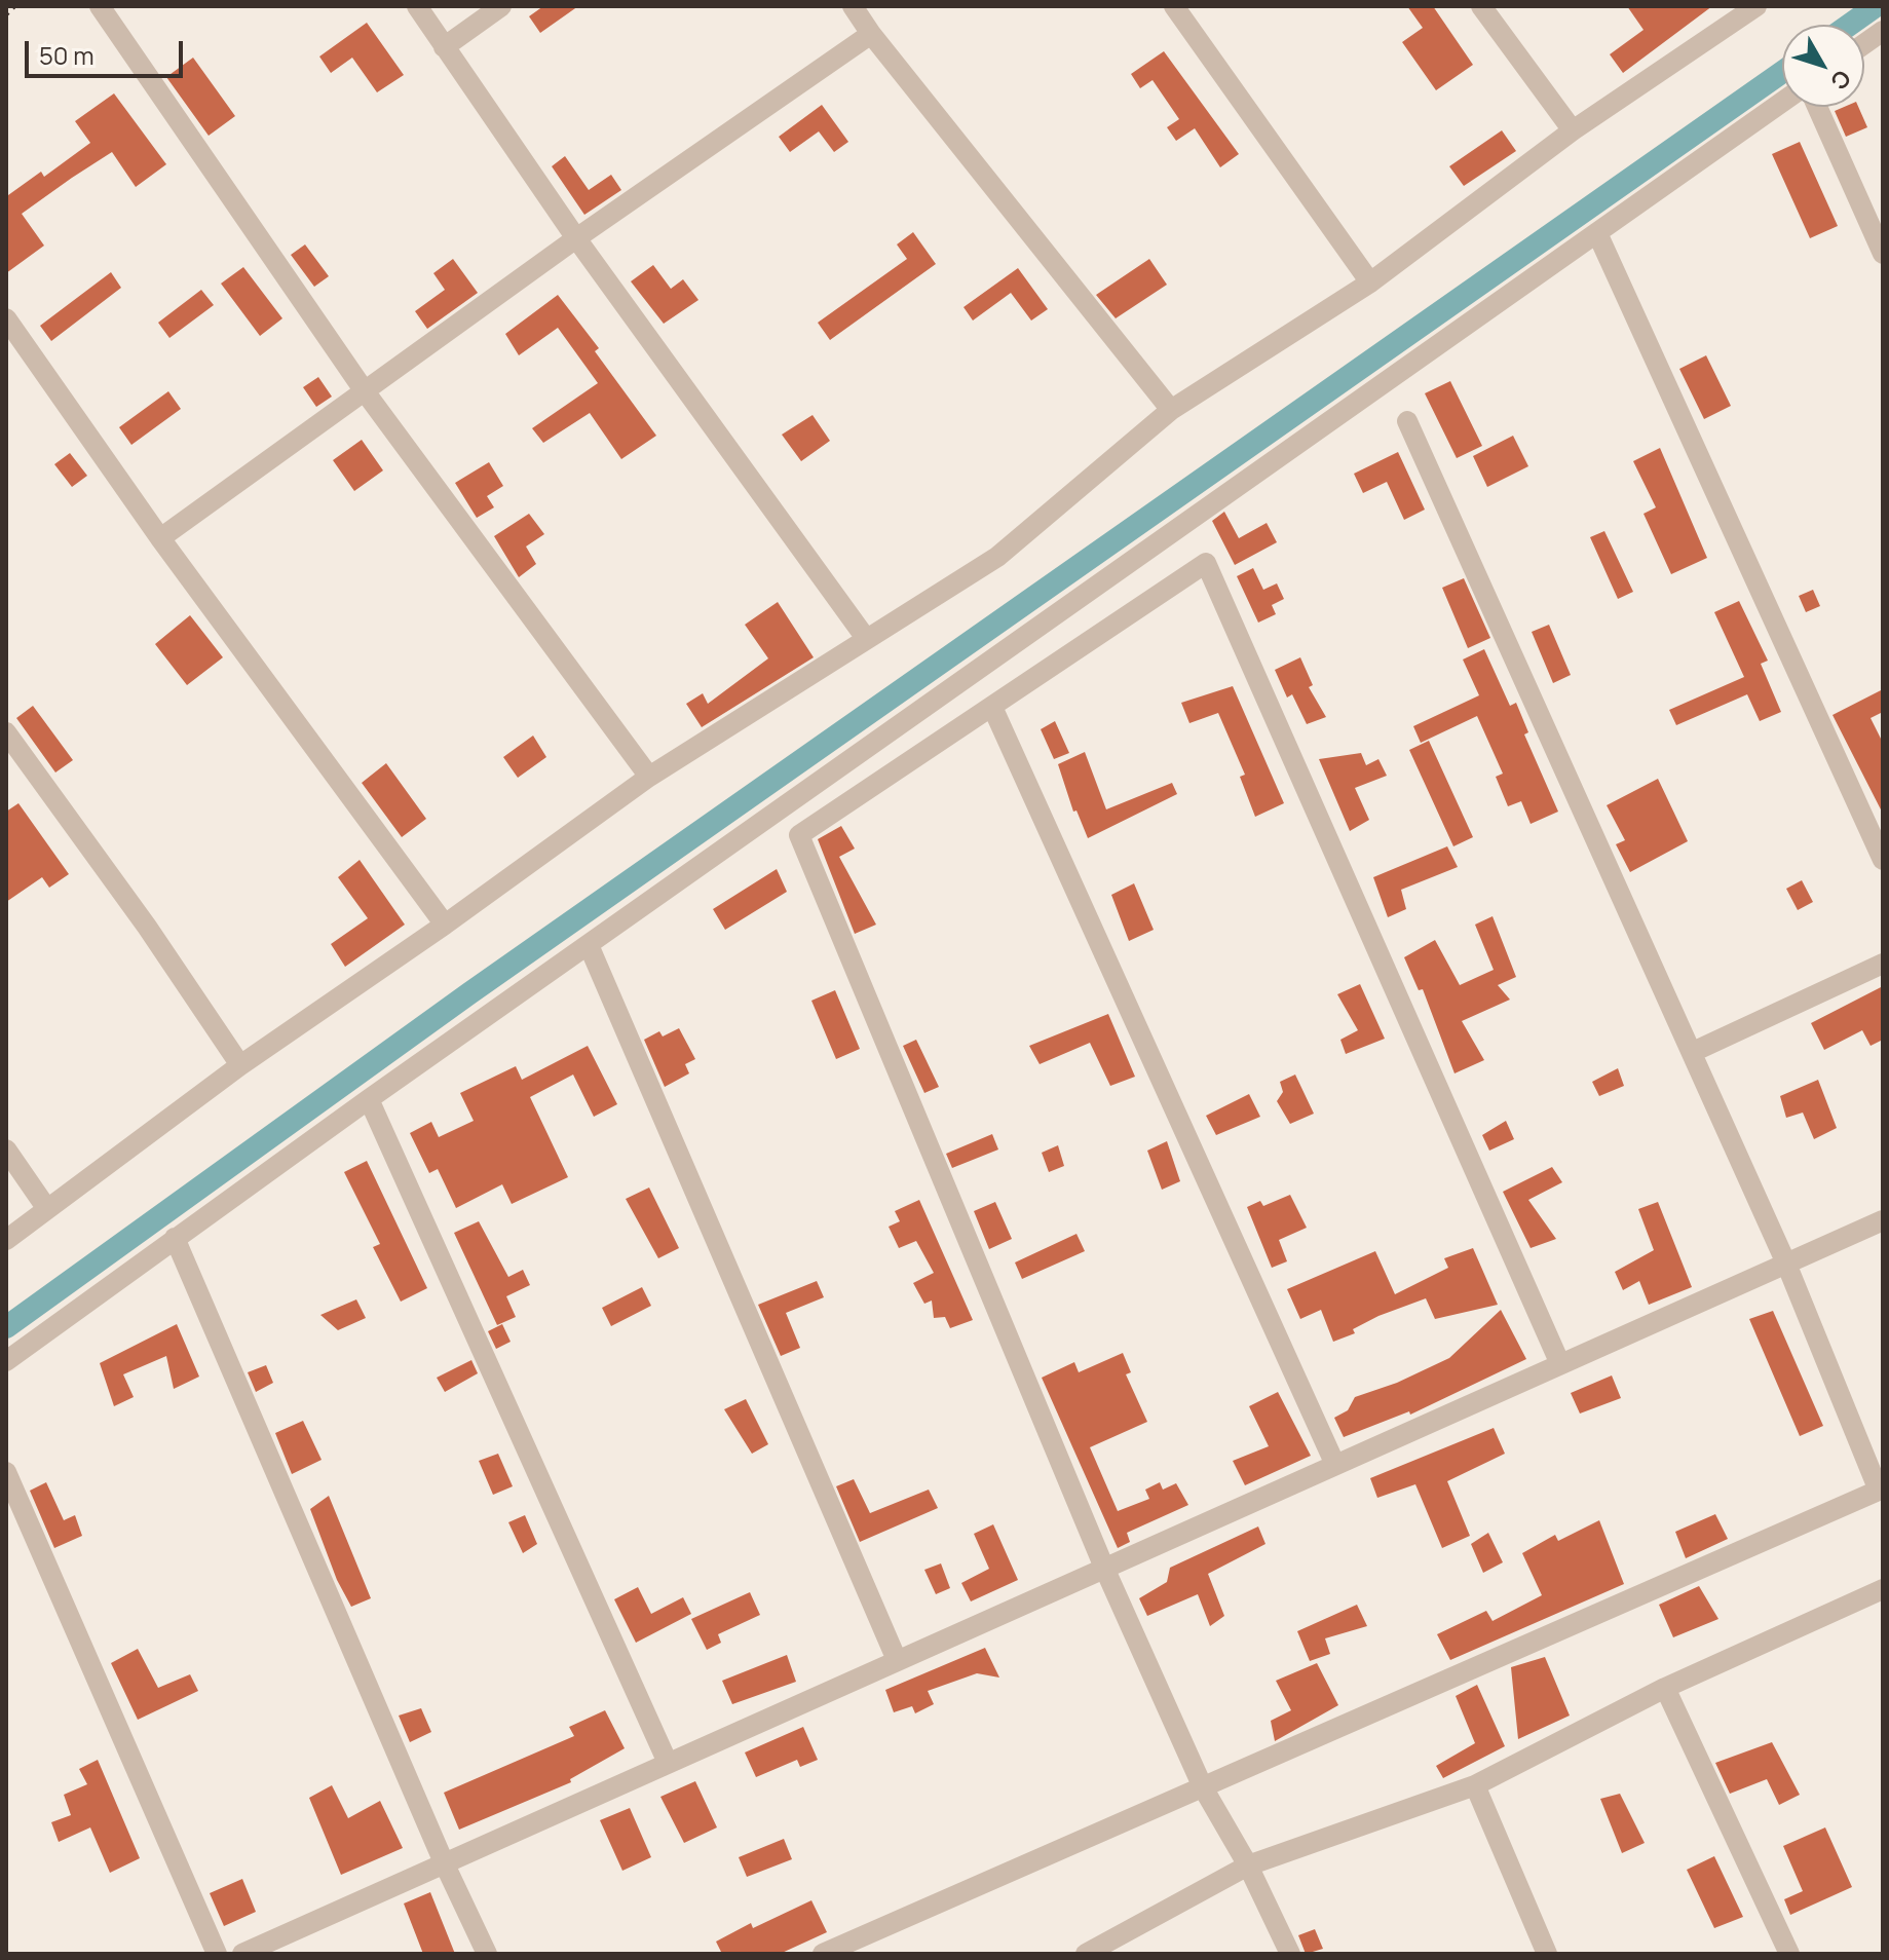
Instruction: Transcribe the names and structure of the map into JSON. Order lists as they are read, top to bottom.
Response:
{
  "scale_bar": "50 m",
  "north": "bottom right"
}
